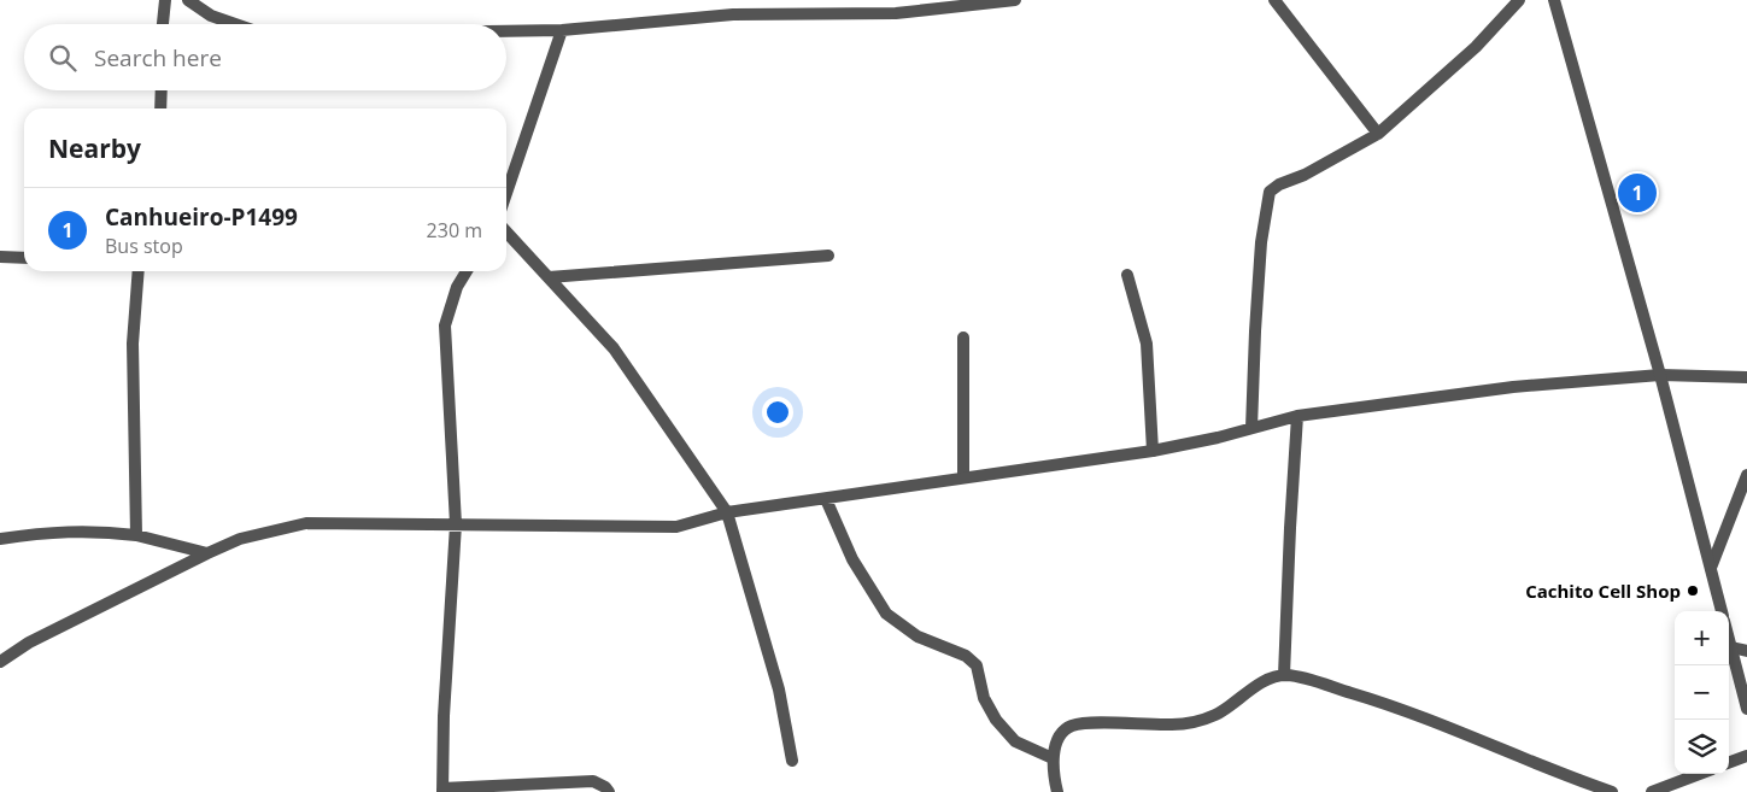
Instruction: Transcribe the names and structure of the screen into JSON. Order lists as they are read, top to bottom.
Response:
{
  "places": ["Cachito Cell Shop"],
  "page": {
    "search": "Search here",
    "heading": "Nearby",
    "pins": "1",
    "list": [
      {
        "mark": "1",
        "name": "Canhueiro-P1499",
        "note": "Bus stop",
        "value": "230 m"
      }
    ],
    "map_buttons": ["+", "−"]
  }
}
